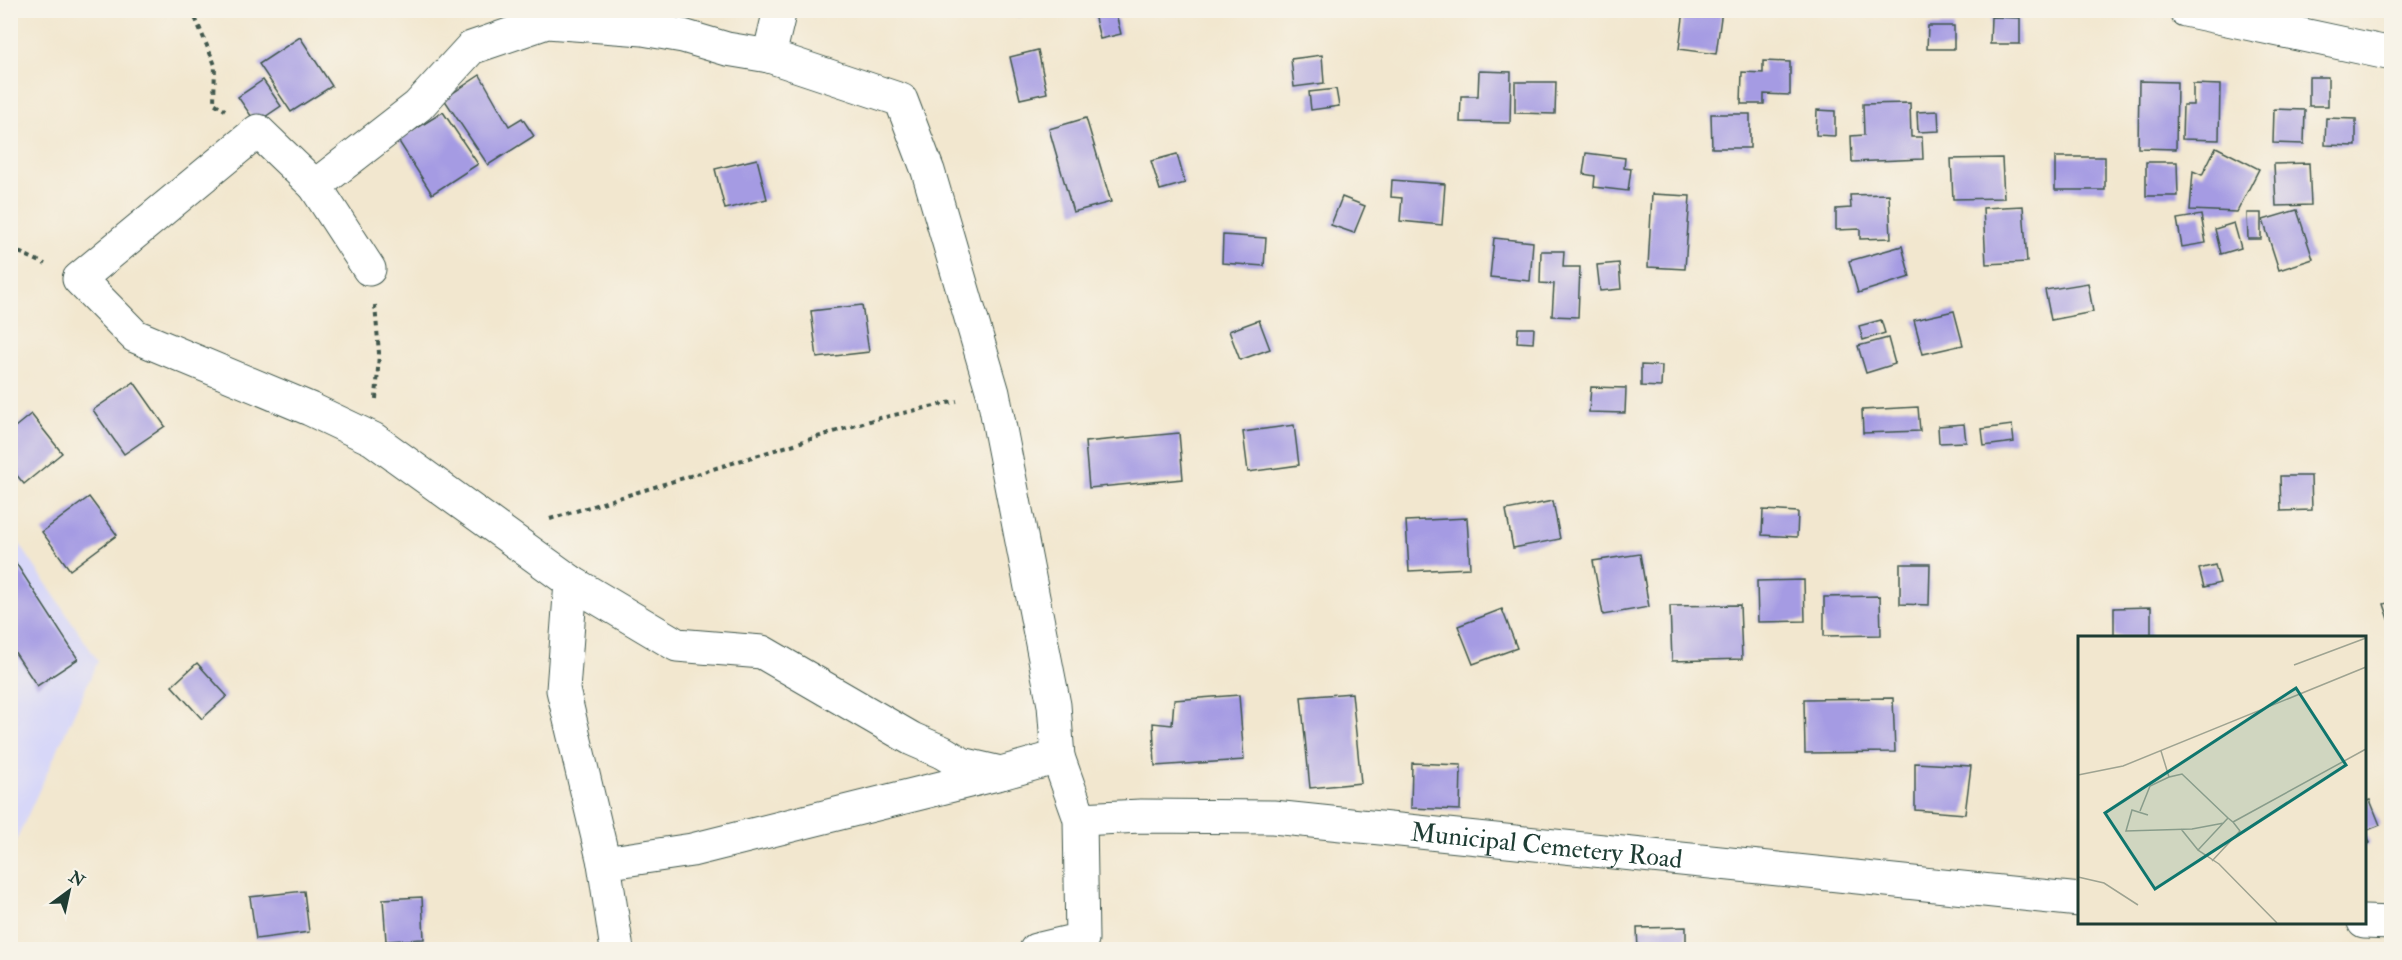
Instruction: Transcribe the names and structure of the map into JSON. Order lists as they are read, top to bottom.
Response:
{
  "streets": {
    "street": ["Municipal Cemetery Road"]
  },
  "north": "top right"
}
